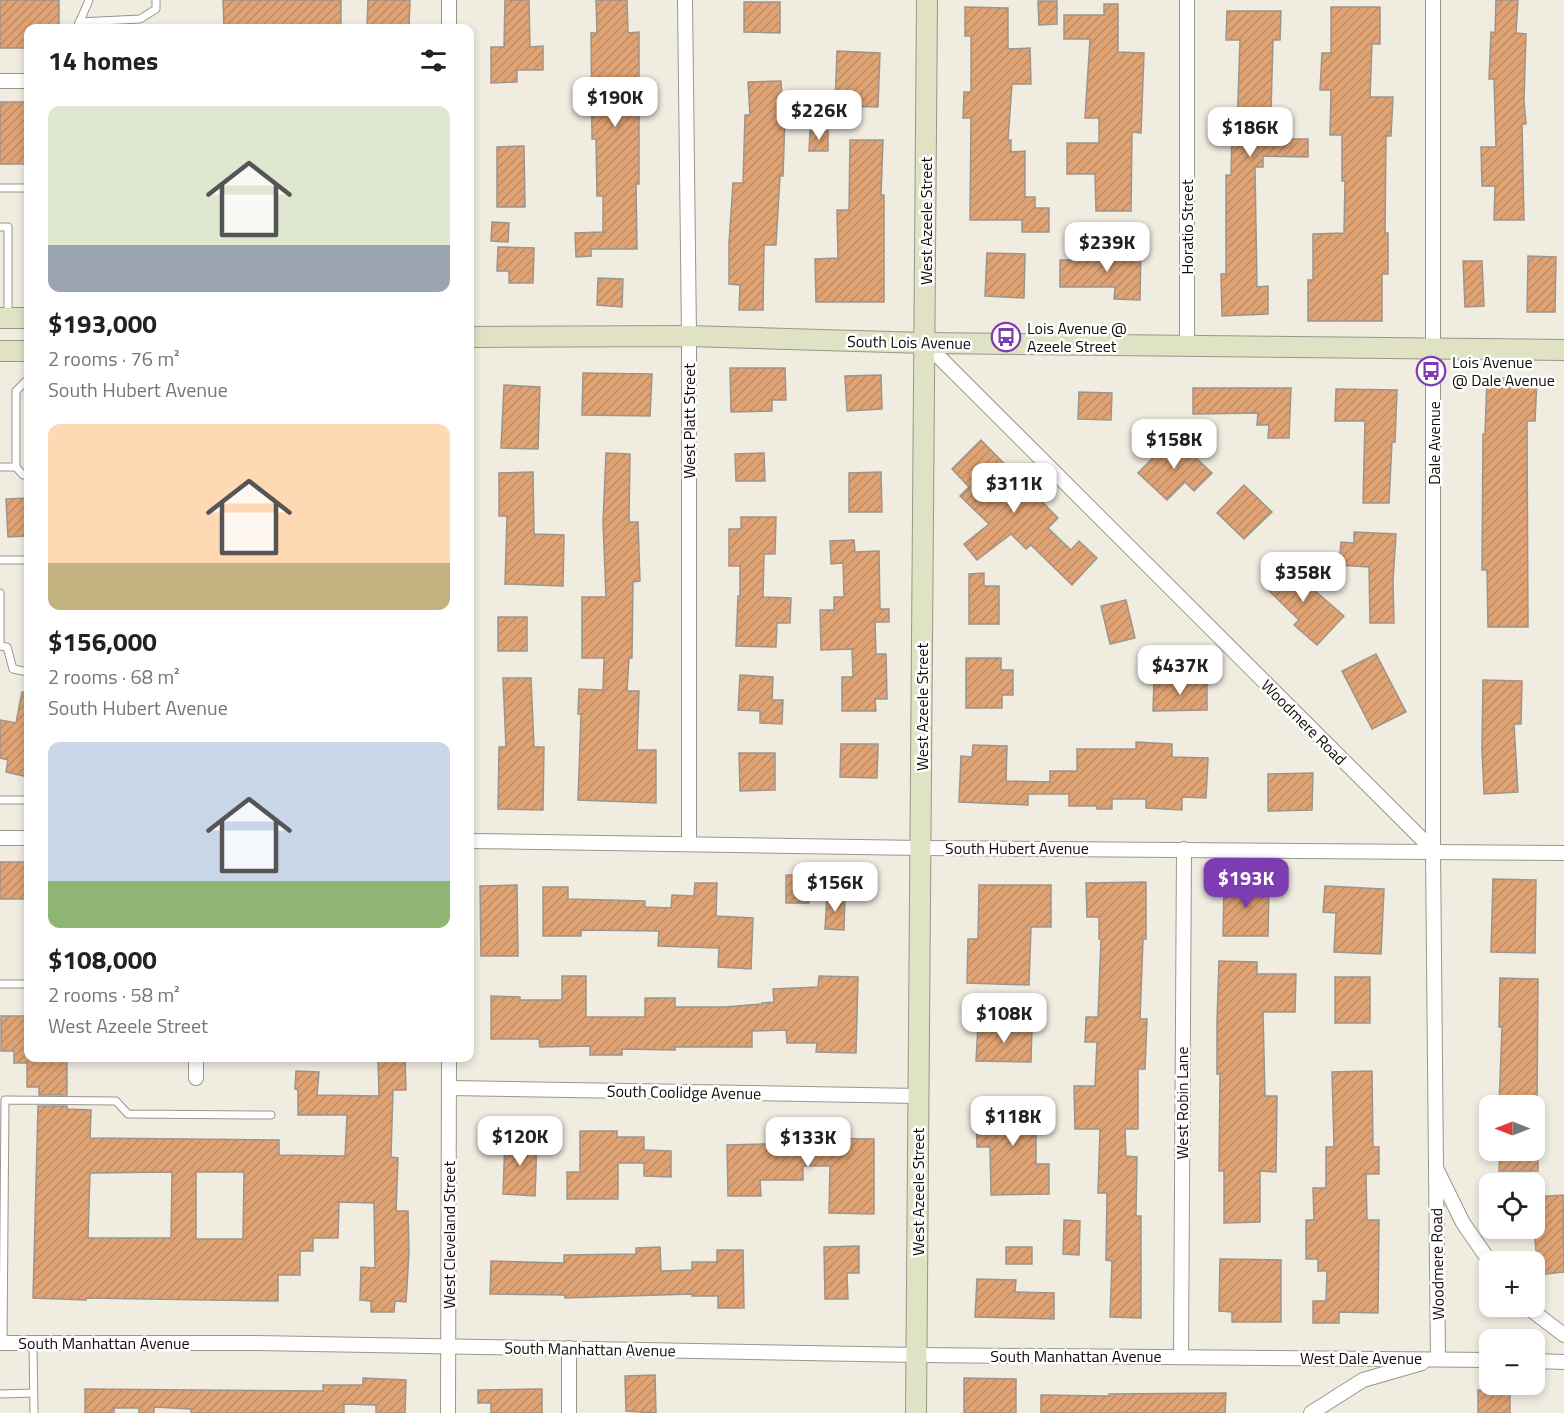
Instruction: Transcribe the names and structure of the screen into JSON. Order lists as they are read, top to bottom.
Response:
{
  "streets": {
    "street": [
      "West Azeele Street",
      "Horatio Street",
      "South Lois Avenue",
      "West Platt Street",
      "Dale Avenue",
      "Woodmere Road",
      "South Hubert Avenue",
      "South Coolidge Avenue",
      "West Robin Lane",
      "West Cleveland Street",
      "South Manhattan Avenue",
      "West Dale Avenue"
    ]
  },
  "crossings": [
    ["West Azeele Street", "South Lois Avenue"],
    ["West Azeele Street", "Woodmere Road"],
    ["West Azeele Street", "South Hubert Avenue"],
    ["West Azeele Street", "South Coolidge Avenue"],
    ["West Azeele Street", "South Manhattan Avenue"],
    ["Horatio Street", "South Lois Avenue"],
    ["South Lois Avenue", "West Platt Street"],
    ["South Lois Avenue", "Dale Avenue"],
    ["South Lois Avenue", "Woodmere Road"],
    ["West Platt Street", "South Hubert Avenue"],
    ["Dale Avenue", "Woodmere Road"],
    ["Dale Avenue", "South Hubert Avenue"],
    ["Woodmere Road", "South Hubert Avenue"],
    ["Woodmere Road", "West Dale Avenue"],
    ["South Hubert Avenue", "West Robin Lane"],
    ["South Coolidge Avenue", "West Cleveland Street"],
    ["West Robin Lane", "South Manhattan Avenue"],
    ["West Robin Lane", "West Dale Avenue"],
    ["West Cleveland Street", "South Manhattan Avenue"],
    ["South Manhattan Avenue", "West Dale Avenue"]
  ],
  "places": {
    "bus stop": ["Lois Avenue @ Azeele Street", "Lois Avenue @ Dale Avenue"]
  },
  "north": "left",
  "page": {
    "heading": "14 homes",
    "price": [
      "$190K",
      "$226K",
      "$186K",
      "$239K",
      "$158K",
      "$311K",
      "$358K",
      "$437K",
      "$193K",
      "$156K",
      "$108K",
      "$118K",
      "$120K",
      "$133K"
    ],
    "list": [
      {
        "name": "$193,000",
        "note": "2 rooms · 76 m² · South Hubert Avenue"
      },
      {
        "name": "$156,000",
        "note": "2 rooms · 68 m² · South Hubert Avenue"
      },
      {
        "name": "$108,000",
        "note": "2 rooms · 58 m² · West Azeele Street"
      }
    ],
    "map_buttons": ["+", "−"]
  }
}
